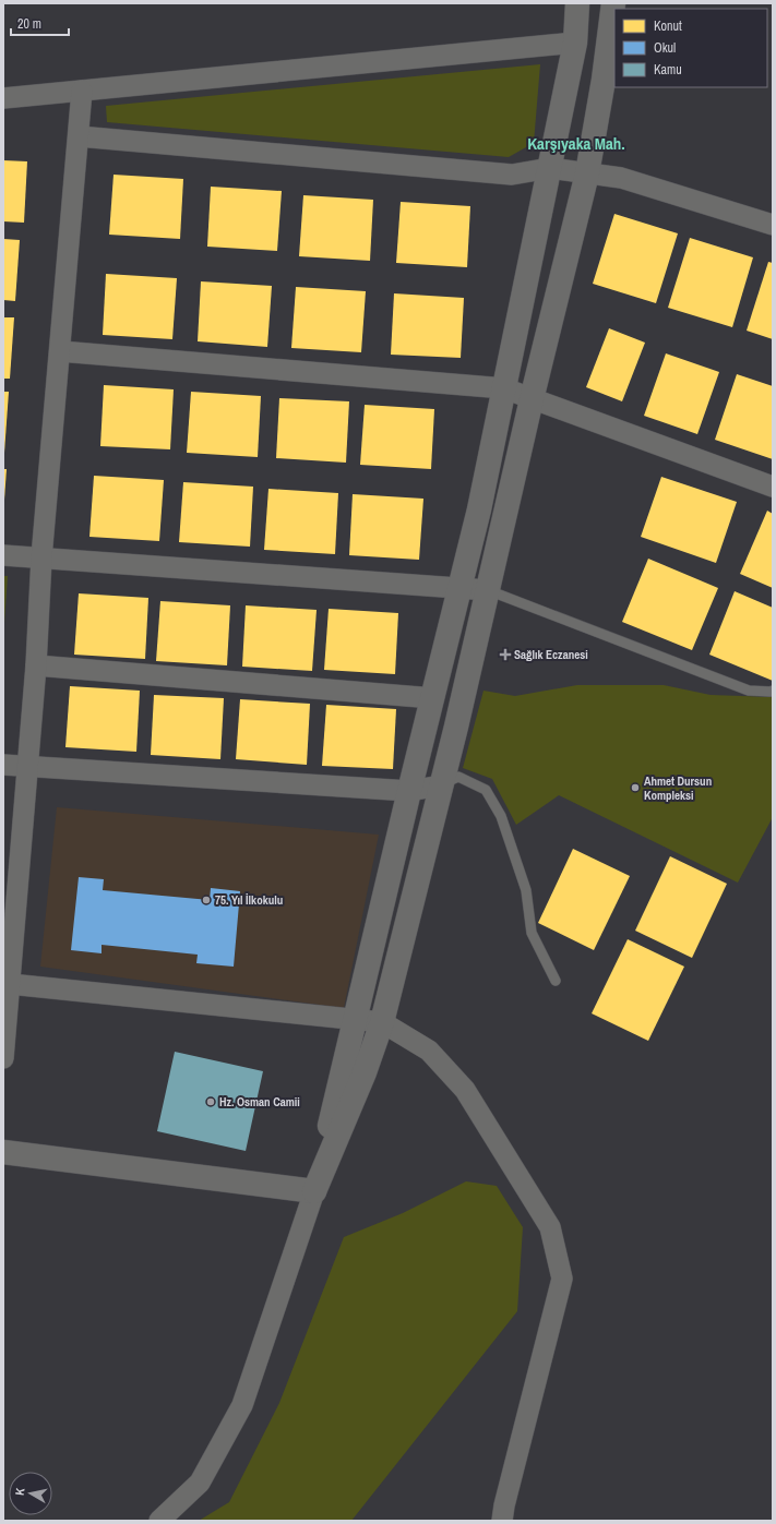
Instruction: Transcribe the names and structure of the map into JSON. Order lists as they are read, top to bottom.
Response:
{
  "districts": ["Karşıyaka Mah."],
  "places": {
    "health": ["Sağlık Eczanesi"],
    "other": ["Ahmet Dursun Kompleksi", "75. Yıl İlkokulu", "Hz. Osman Camii"]
  },
  "legend": ["Konut", "Okul", "Kamu"],
  "scale_bar": "20 m",
  "north": "left"
}
